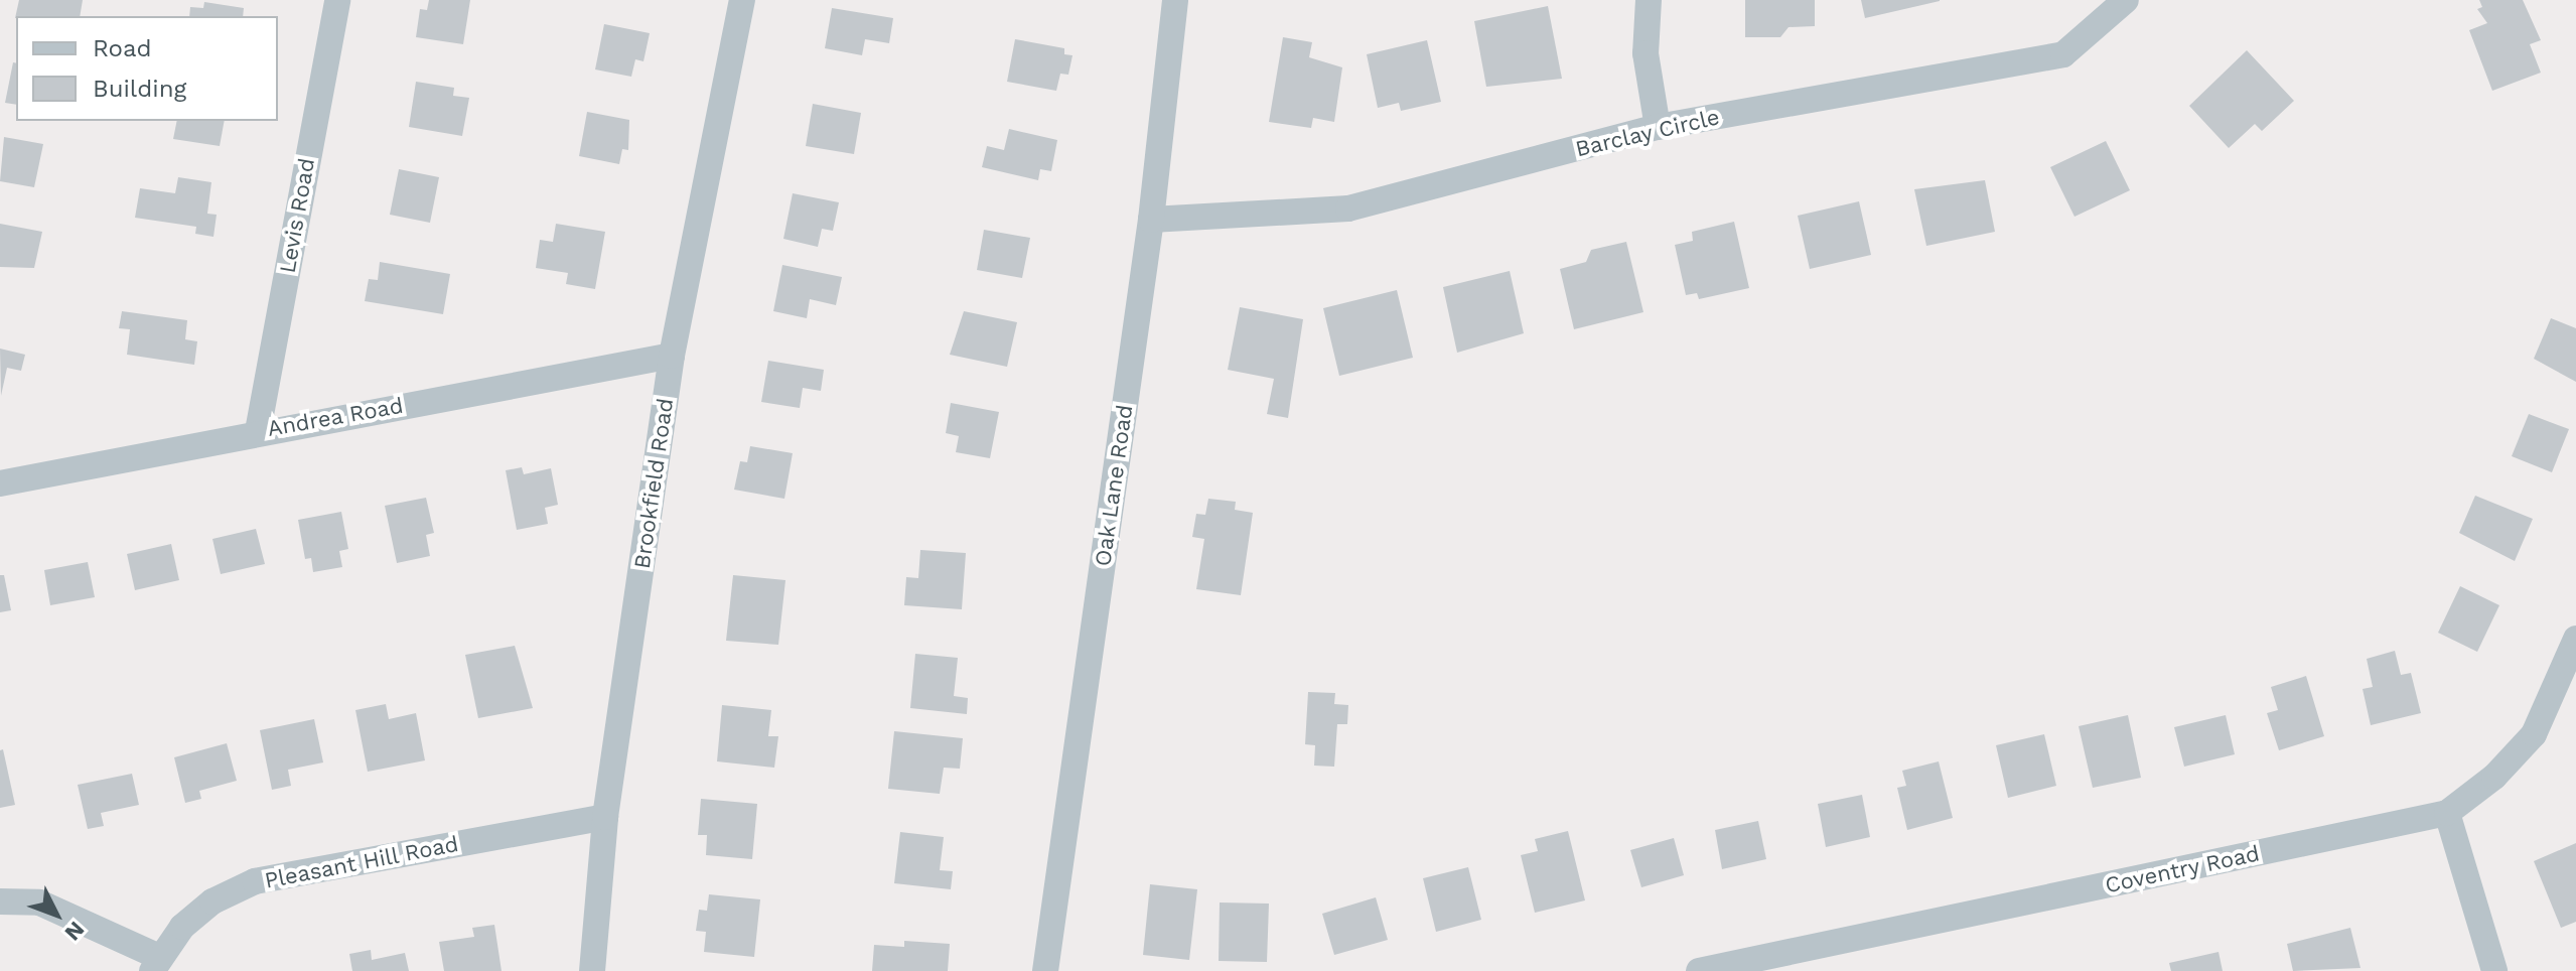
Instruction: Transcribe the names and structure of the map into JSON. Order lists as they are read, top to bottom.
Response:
{
  "streets": {
    "street": [
      "Barclay Circle",
      "Levis Road",
      "Andrea Road",
      "Brookfield Road",
      "Oak Lane Road",
      "Pleasant Hill Road",
      "Coventry Road"
    ]
  },
  "crossings": [
    ["Barclay Circle", "Oak Lane Road"],
    ["Levis Road", "Andrea Road"],
    ["Andrea Road", "Brookfield Road"],
    ["Brookfield Road", "Pleasant Hill Road"]
  ],
  "legend": ["Road", "Building"],
  "north": "bottom right"
}
